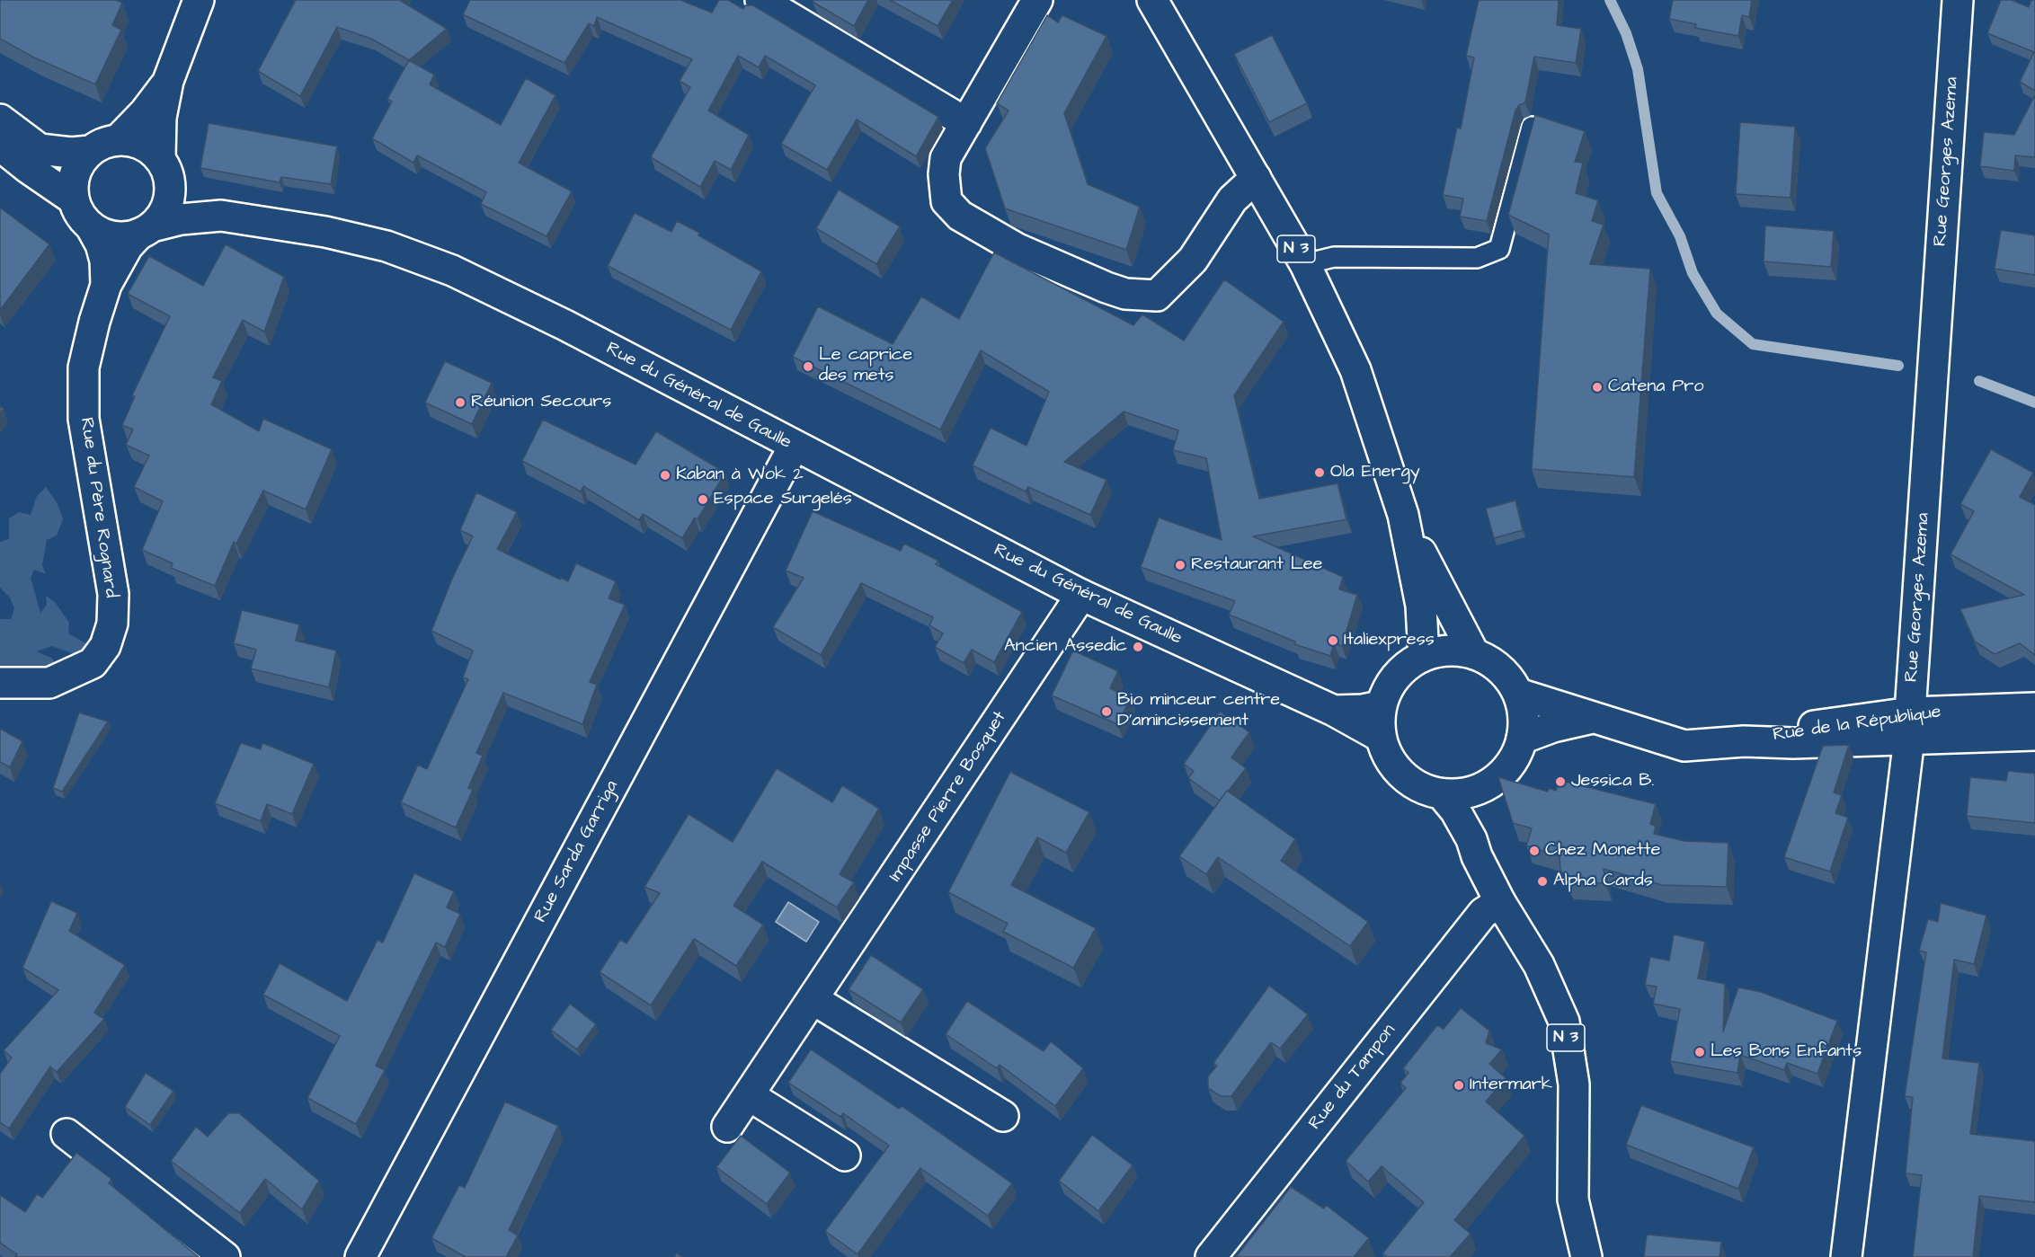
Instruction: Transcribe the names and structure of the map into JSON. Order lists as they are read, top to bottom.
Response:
{
  "streets": {
    "street": [
      "Rue Georges Azema",
      "N 3",
      "Rue du Général de Gaulle",
      "Rue du Père Rognard",
      "Rue de la République",
      "Impasse Pierre Bosquet",
      "Rue Sarda Garriga",
      "Rue du Tampon"
    ]
  },
  "crossings": [
    ["Rue Georges Azema", "Rue de la République"],
    ["N 3", "Rue du Général de Gaulle"],
    ["N 3", "Rue de la République"],
    ["N 3", "Rue du Tampon"],
    ["Rue du Général de Gaulle", "Rue du Père Rognard"],
    ["Rue du Général de Gaulle", "Rue de la République"],
    ["Rue du Général de Gaulle", "Impasse Pierre Bosquet"],
    ["Rue du Général de Gaulle", "Rue Sarda Garriga"]
  ],
  "places": [
    "Le caprice des mets",
    "Catena Pro",
    "Réunion Secours",
    "Ola Energy",
    "Kaban à Wok 2",
    "Espace Surgelés",
    "Restaurant Lee",
    "Italiexpress",
    "Ancien Assedic",
    "Bio minceur centre D'amincissement",
    "Jessica B.",
    "Chez Monette",
    "Alpha Cards",
    "Les Bons Enfants",
    "Intermark"
  ]
}
